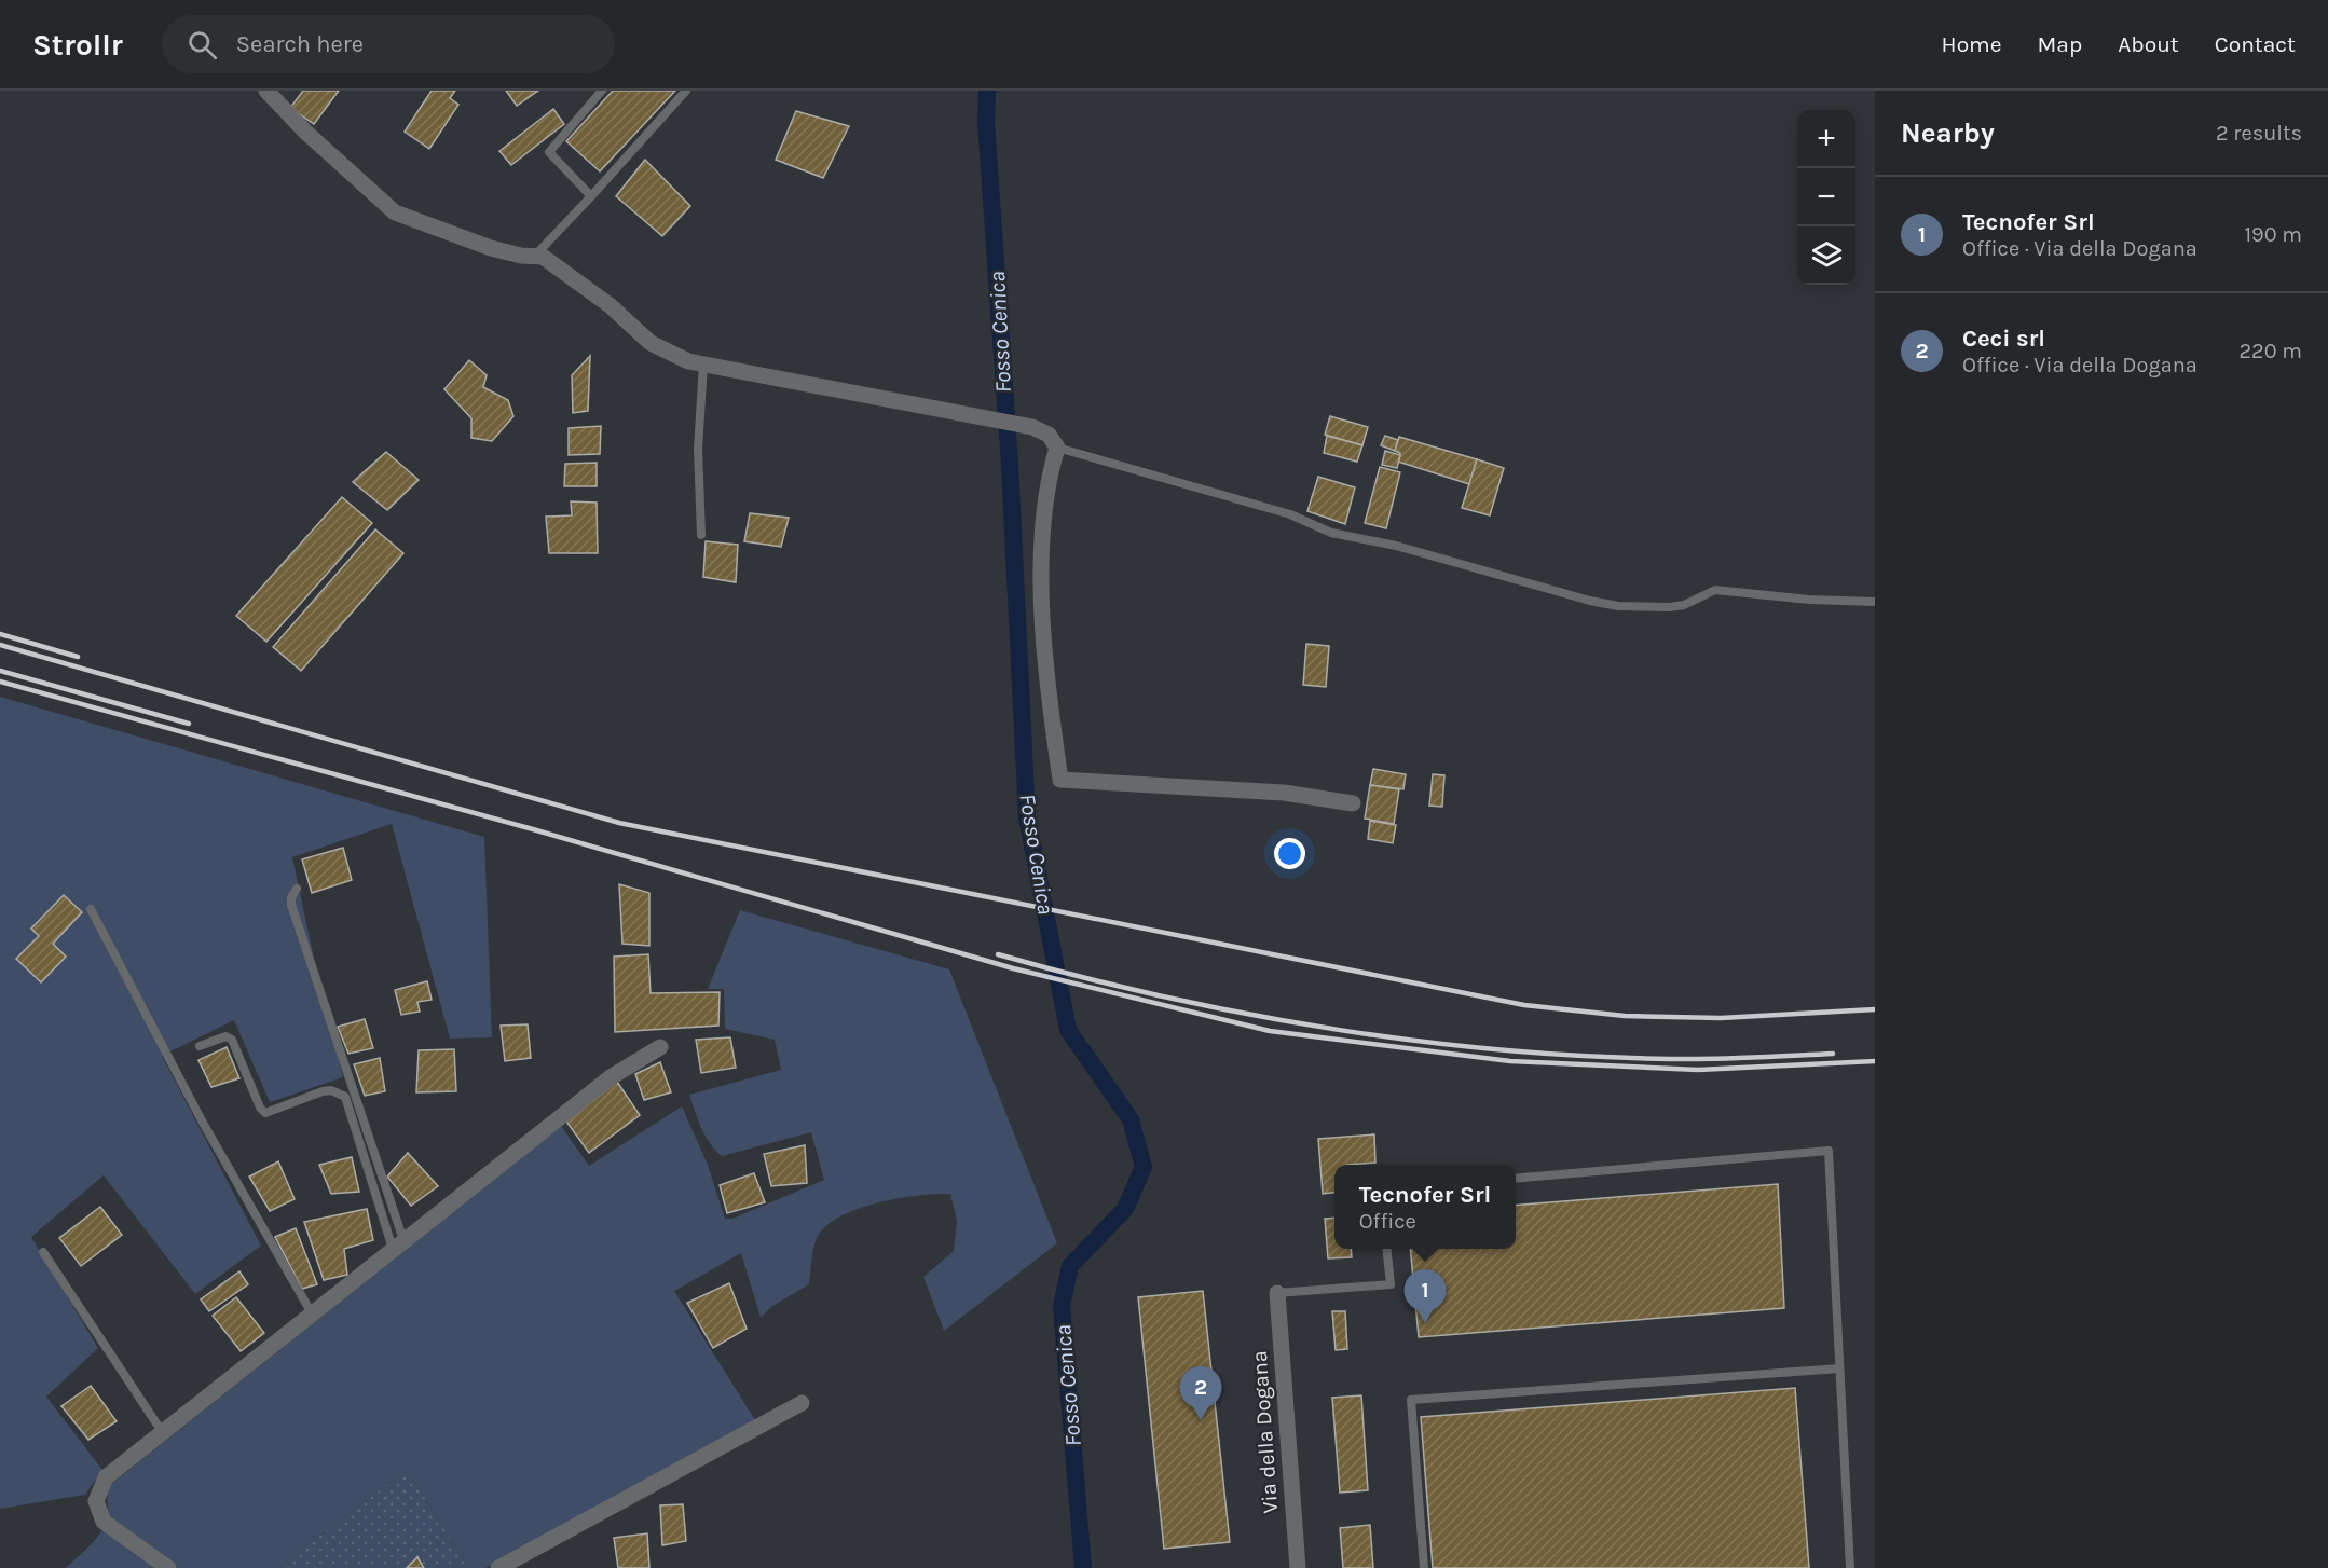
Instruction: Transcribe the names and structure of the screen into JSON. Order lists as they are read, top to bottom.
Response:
{
  "streets": {
    "street": ["Via della Dogana"]
  },
  "water": ["Fosso Cenica"],
  "page": {
    "header": "Strollr",
    "search": "Search here",
    "nav": [
      "Home",
      "Map",
      "About",
      "Contact"
    ],
    "heading": ["Nearby", "2 results"],
    "map_buttons": ["+", "−"],
    "list": [
      {
        "mark": "1",
        "name": "Tecnofer Srl",
        "note": "Office · Via della Dogana",
        "value": "190 m"
      },
      {
        "mark": "2",
        "name": "Ceci srl",
        "note": "Office · Via della Dogana",
        "value": "220 m"
      }
    ],
    "popup": ["Tecnofer Srl", "Office"],
    "pins": ["1", "2"]
  }
}
